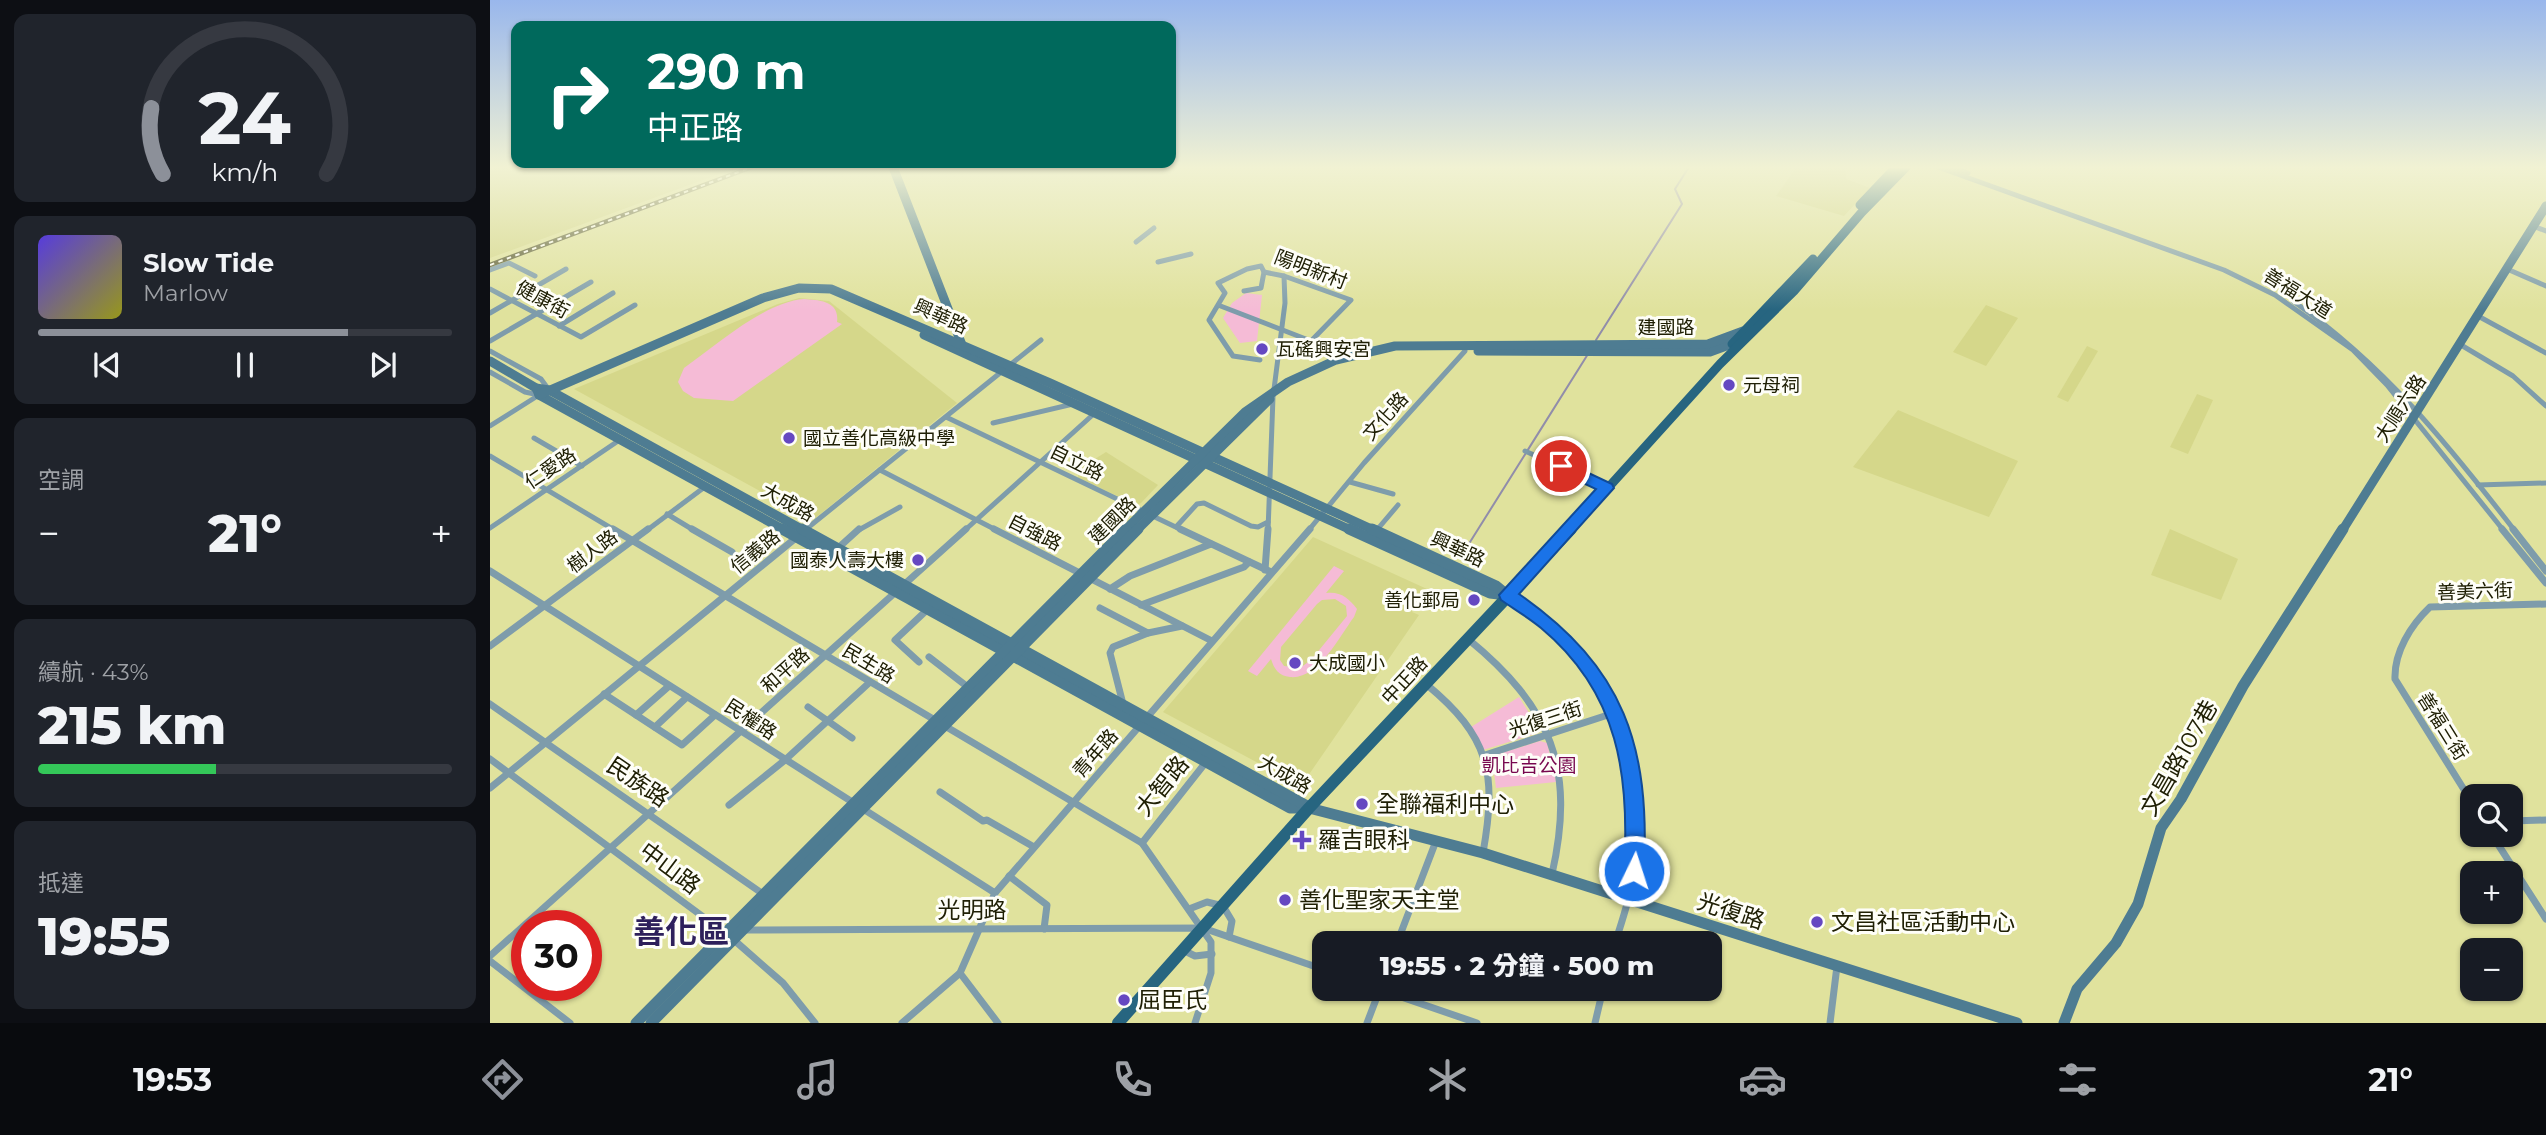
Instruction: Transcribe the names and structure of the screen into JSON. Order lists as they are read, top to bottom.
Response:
{
  "streets": {
    "main road": ["中正路"],
    "street": [
      "陽明新村",
      "善福大道",
      "健康街",
      "興華路",
      "建國路",
      "大順六路",
      "文化路",
      "自立路",
      "仁愛路",
      "大成路",
      "自強路",
      "樹人路",
      "信義路",
      "善美六街",
      "民生路",
      "和平路",
      "民權路",
      "光復三街",
      "善福三街",
      "青年路",
      "文昌路107巷",
      "民族路",
      "大智路",
      "中山路",
      "光明路",
      "光復路"
    ]
  },
  "crossings": [
    ["善福大道", "大順六路"],
    ["興華路", "建國路"],
    ["興華路", "文化路"],
    ["興華路", "大成路"],
    ["興華路", "信義路"],
    ["興華路", "和平路"],
    ["興華路", "中正路"],
    ["興華路", "青年路"],
    ["建國路", "文化路"],
    ["建國路", "自立路"],
    ["建國路", "大成路"],
    ["建國路", "自強路"],
    ["建國路", "民生路"],
    ["建國路", "中正路"],
    ["建國路", "民權路"],
    ["建國路", "民族路"],
    ["建國路", "中山路"],
    ["建國路", "光明路"],
    ["大順六路", "文昌路107巷"],
    ["文化路", "青年路"],
    ["自立路", "信義路"],
    ["自立路", "和平路"],
    ["自立路", "青年路"],
    ["仁愛路", "大成路"],
    ["仁愛路", "民生路"],
    ["大成路", "樹人路"],
    ["大成路", "信義路"],
    ["大成路", "和平路"],
    ["大成路", "中正路"],
    ["大成路", "青年路"],
    ["大成路", "大智路"],
    ["大成路", "光復路"],
    ["自強路", "信義路"],
    ["自強路", "和平路"],
    ["自強路", "青年路"],
    ["樹人路", "民生路"],
    ["樹人路", "民權路"],
    ["信義路", "民生路"],
    ["信義路", "民權路"],
    ["信義路", "民族路"],
    ["信義路", "中山路"],
    ["善美六街", "善福三街"],
    ["民生路", "和平路"],
    ["民生路", "中正路"],
    ["民生路", "青年路"],
    ["民生路", "大智路"],
    ["民生路", "光明路"],
    ["和平路", "民權路"],
    ["和平路", "民族路"],
    ["和平路", "中山路"],
    ["中正路", "光明路"],
    ["中正路", "光復路"],
    ["民權路", "青年路"],
    ["青年路", "光明路"],
    ["中山路", "光明路"]
  ],
  "districts": ["善化區"],
  "parks": ["凱比吉公園"],
  "places": {
    "other": [
      "瓦磘興安宮",
      "元母祠",
      "國立善化高級中學",
      "國泰人壽大樓",
      "善化郵局",
      "大成國小",
      "全聯福利中心",
      "善化聖家天主堂",
      "文昌社區活動中心",
      "屈臣氏"
    ],
    "health": ["羅吉眼科"]
  },
  "page": {
    "turn": ["290 m", "中正路"],
    "song": ["Slow Tide", "Marlow"],
    "tile": [
      "空調",
      ["續航 · 43%", "215 km"],
      ["抵達", "19:55"]
    ],
    "heat": ["−", "21°", "+"],
    "map_buttons": ["+", "−"],
    "limit": "30",
    "trip": "19:55 · 2 分鐘 · 500 m",
    "tabs": ["19:53", "21°"],
    "gauge": ["24", "km/h"]
  }
}
